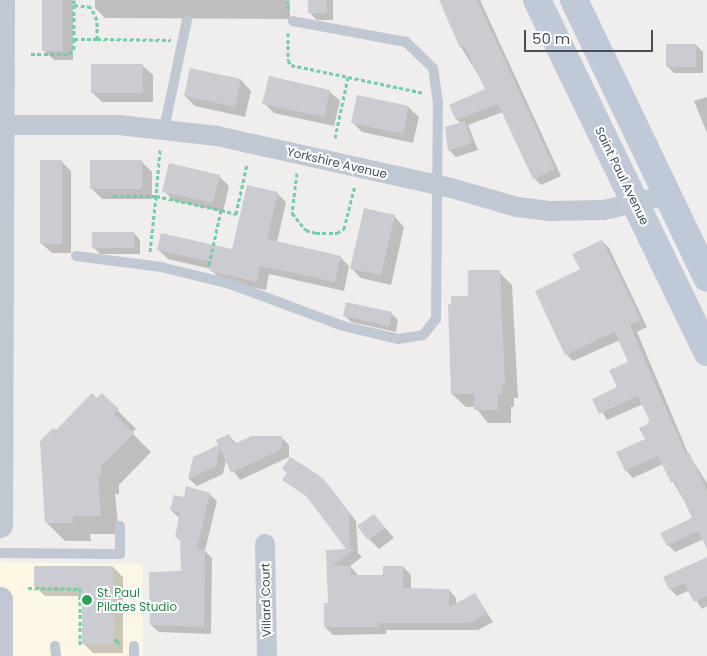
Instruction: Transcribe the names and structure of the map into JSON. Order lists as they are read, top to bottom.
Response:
{
  "streets": {
    "main road": ["Saint Paul Avenue"],
    "street": ["Yorkshire Avenue", "Villard Court"]
  },
  "crossings": [
    ["Yorkshire Avenue", "Saint Paul Avenue"]
  ],
  "places": ["St. Paul Pilates Studio"],
  "scale_bar": "50 m"
}
